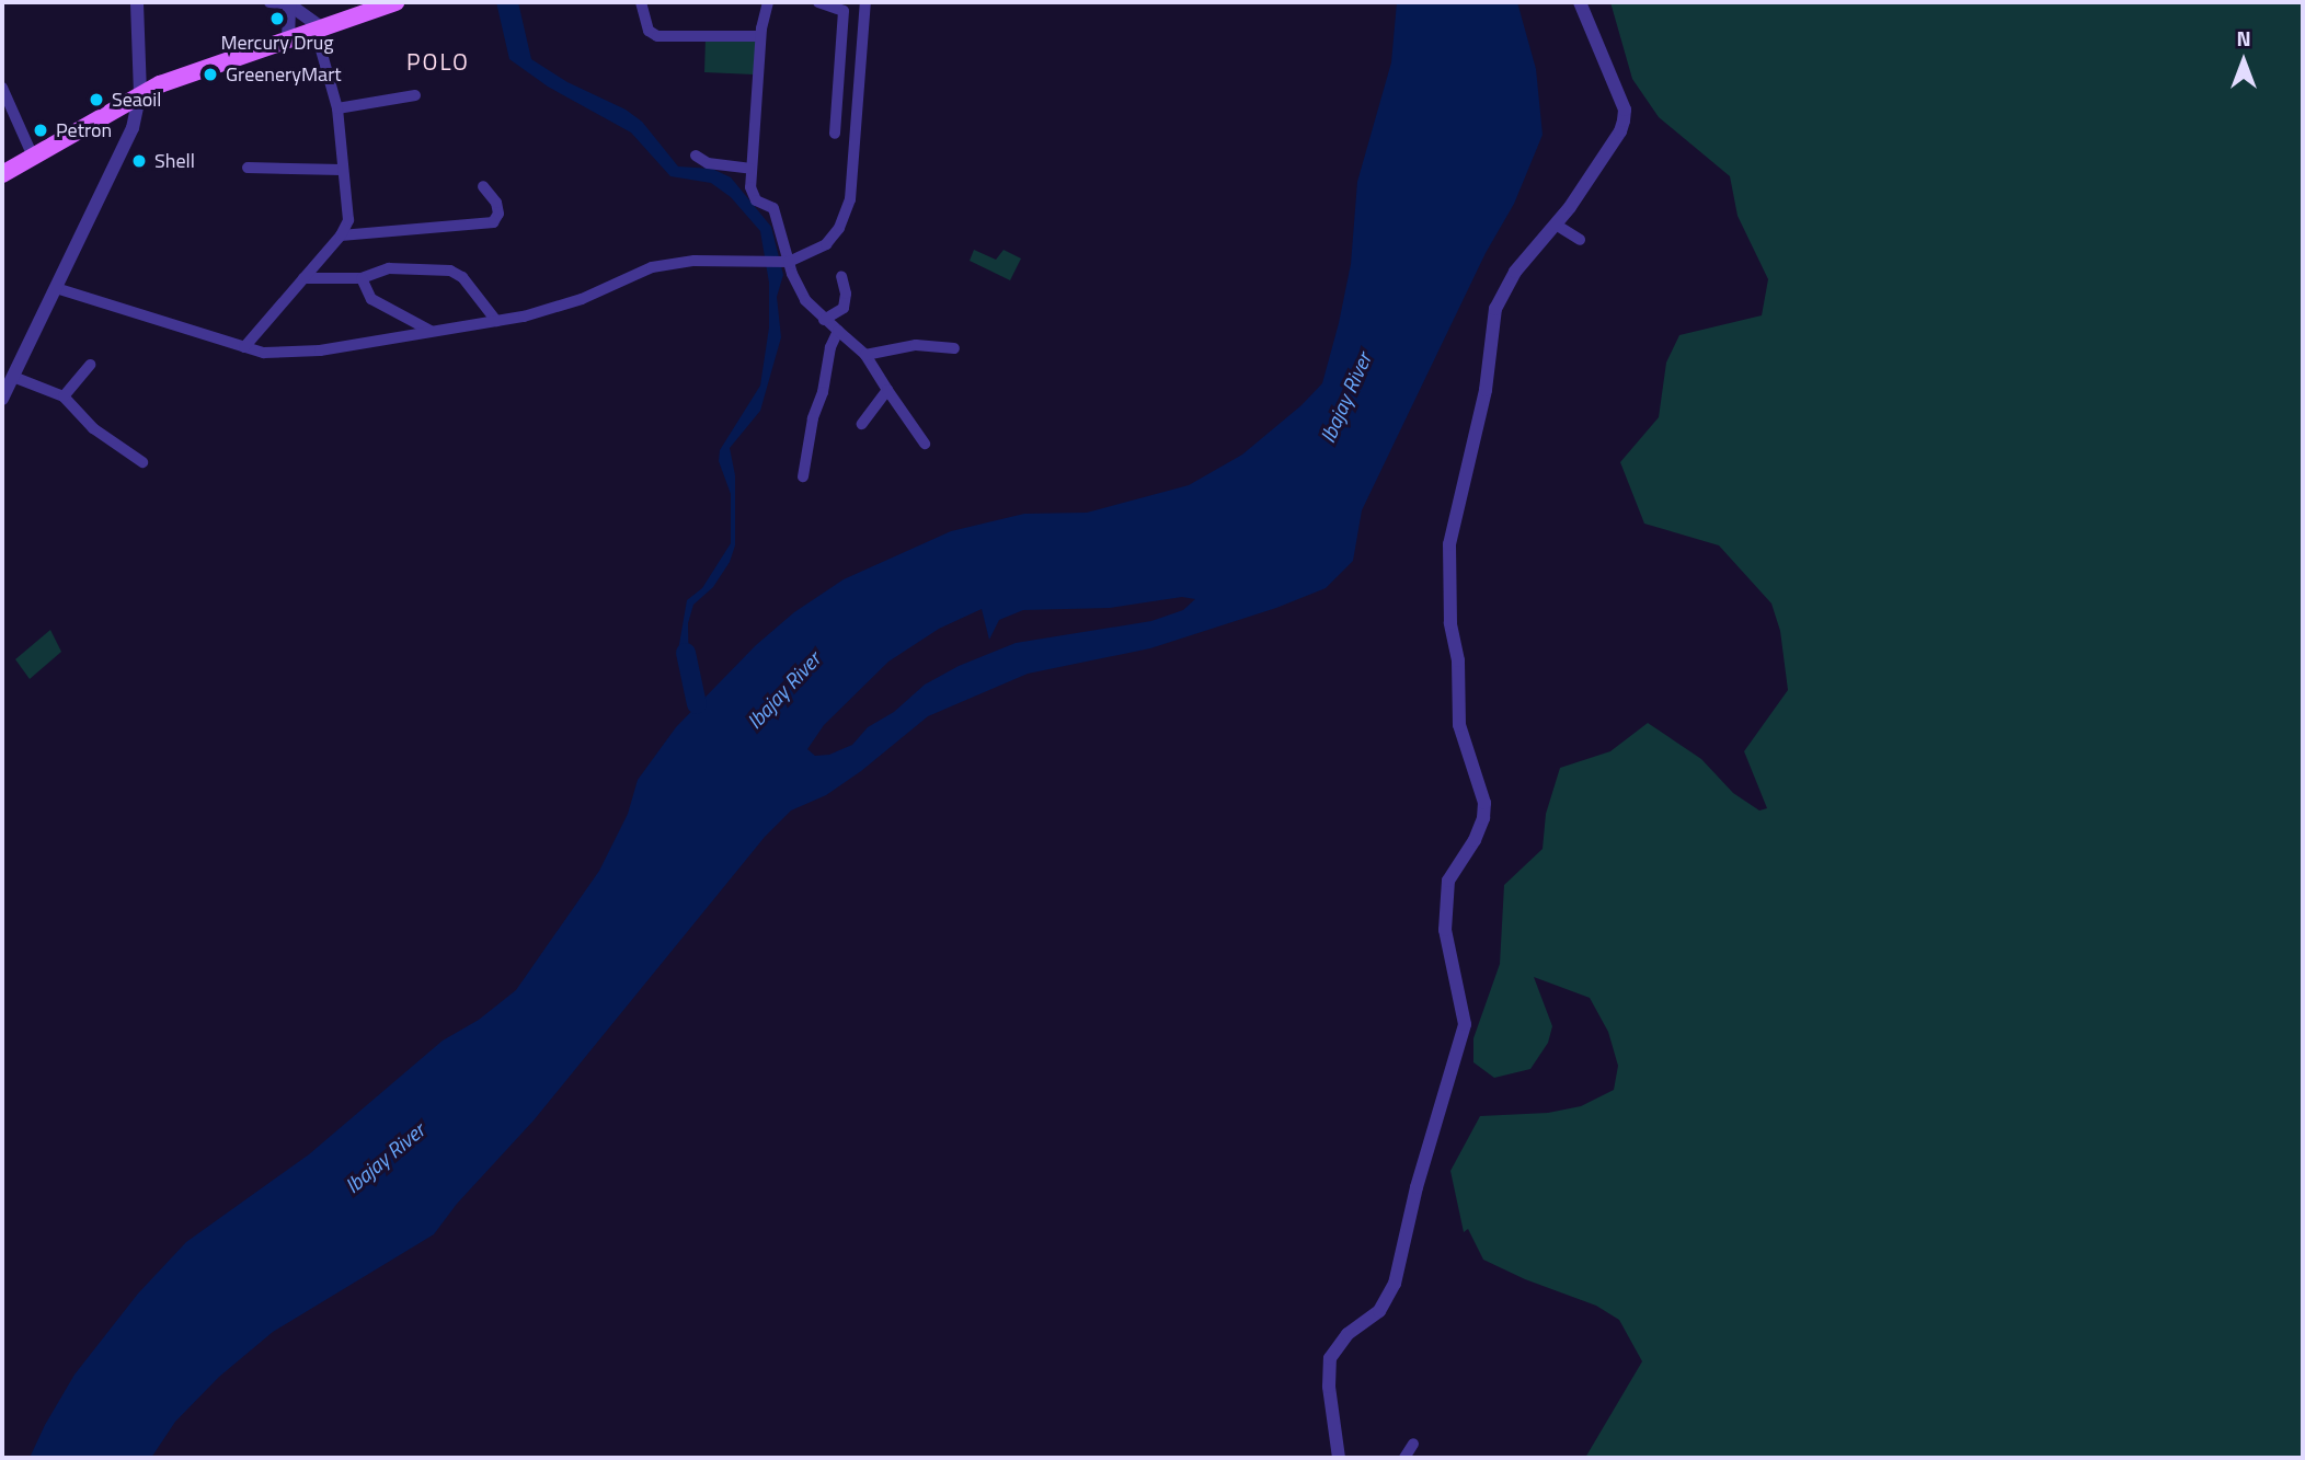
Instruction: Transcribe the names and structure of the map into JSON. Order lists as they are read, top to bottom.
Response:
{
  "districts": ["POLO"],
  "water": ["Ibajay River"],
  "places": [
    "Mercury Drug",
    "GreeneryMart",
    "Seaoil",
    "Petron",
    "Shell"
  ],
  "north": "top"
}
